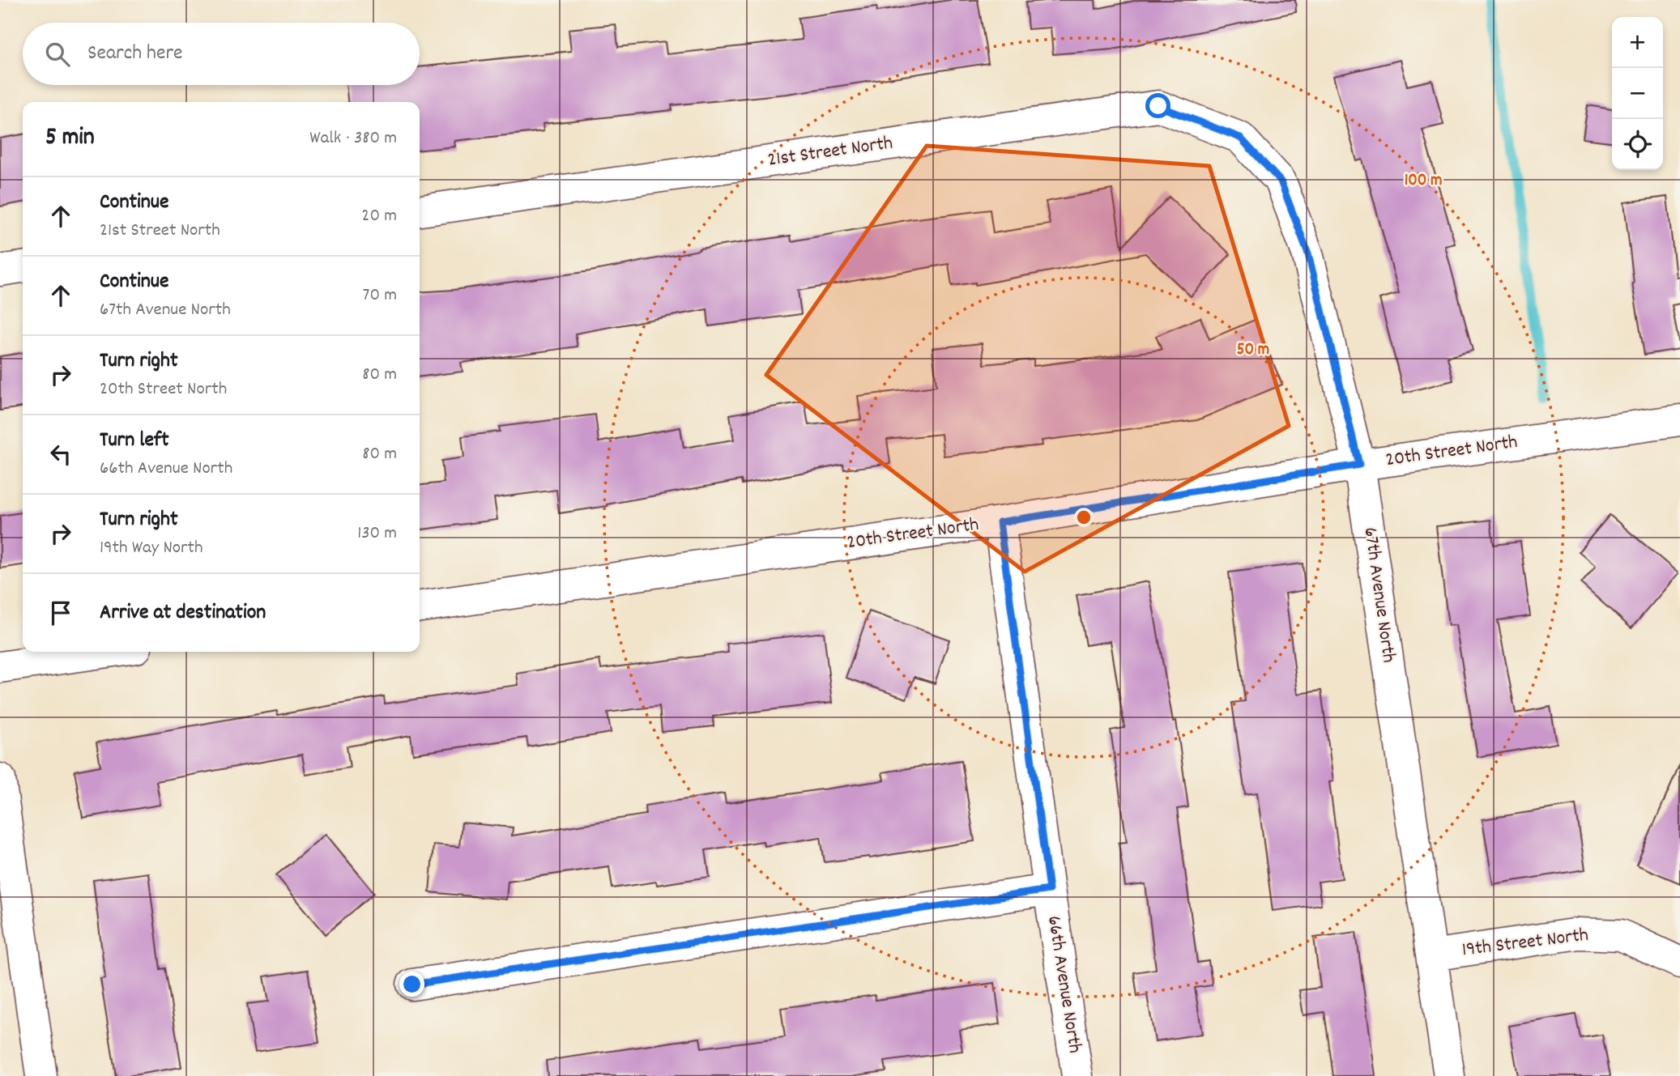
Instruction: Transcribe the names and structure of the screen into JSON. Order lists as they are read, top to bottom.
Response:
{
  "streets": {
    "street": [
      "21st Street North",
      "20th Street North",
      "67th Avenue North",
      "19th Street North",
      "66th Avenue North"
    ]
  },
  "crossings": [
    ["21st Street North", "67th Avenue North"],
    ["20th Street North", "67th Avenue North"],
    ["20th Street North", "66th Avenue North"],
    ["67th Avenue North", "19th Street North"]
  ],
  "page": {
    "map_buttons": ["+", "−"],
    "search": "Search here",
    "heading": ["5 min", "Walk · 380 m"],
    "list": [
      ["Continue", "21st Street North", "20 m"],
      ["Continue", "67th Avenue North", "70 m"],
      ["Turn right", "20th Street North", "80 m"],
      ["Turn left", "66th Avenue North", "80 m"],
      ["Turn right", "19th Way North", "130 m"],
      "Arrive at destination"
    ]
  },
  "rings": ["100 m", "50 m"]
}
